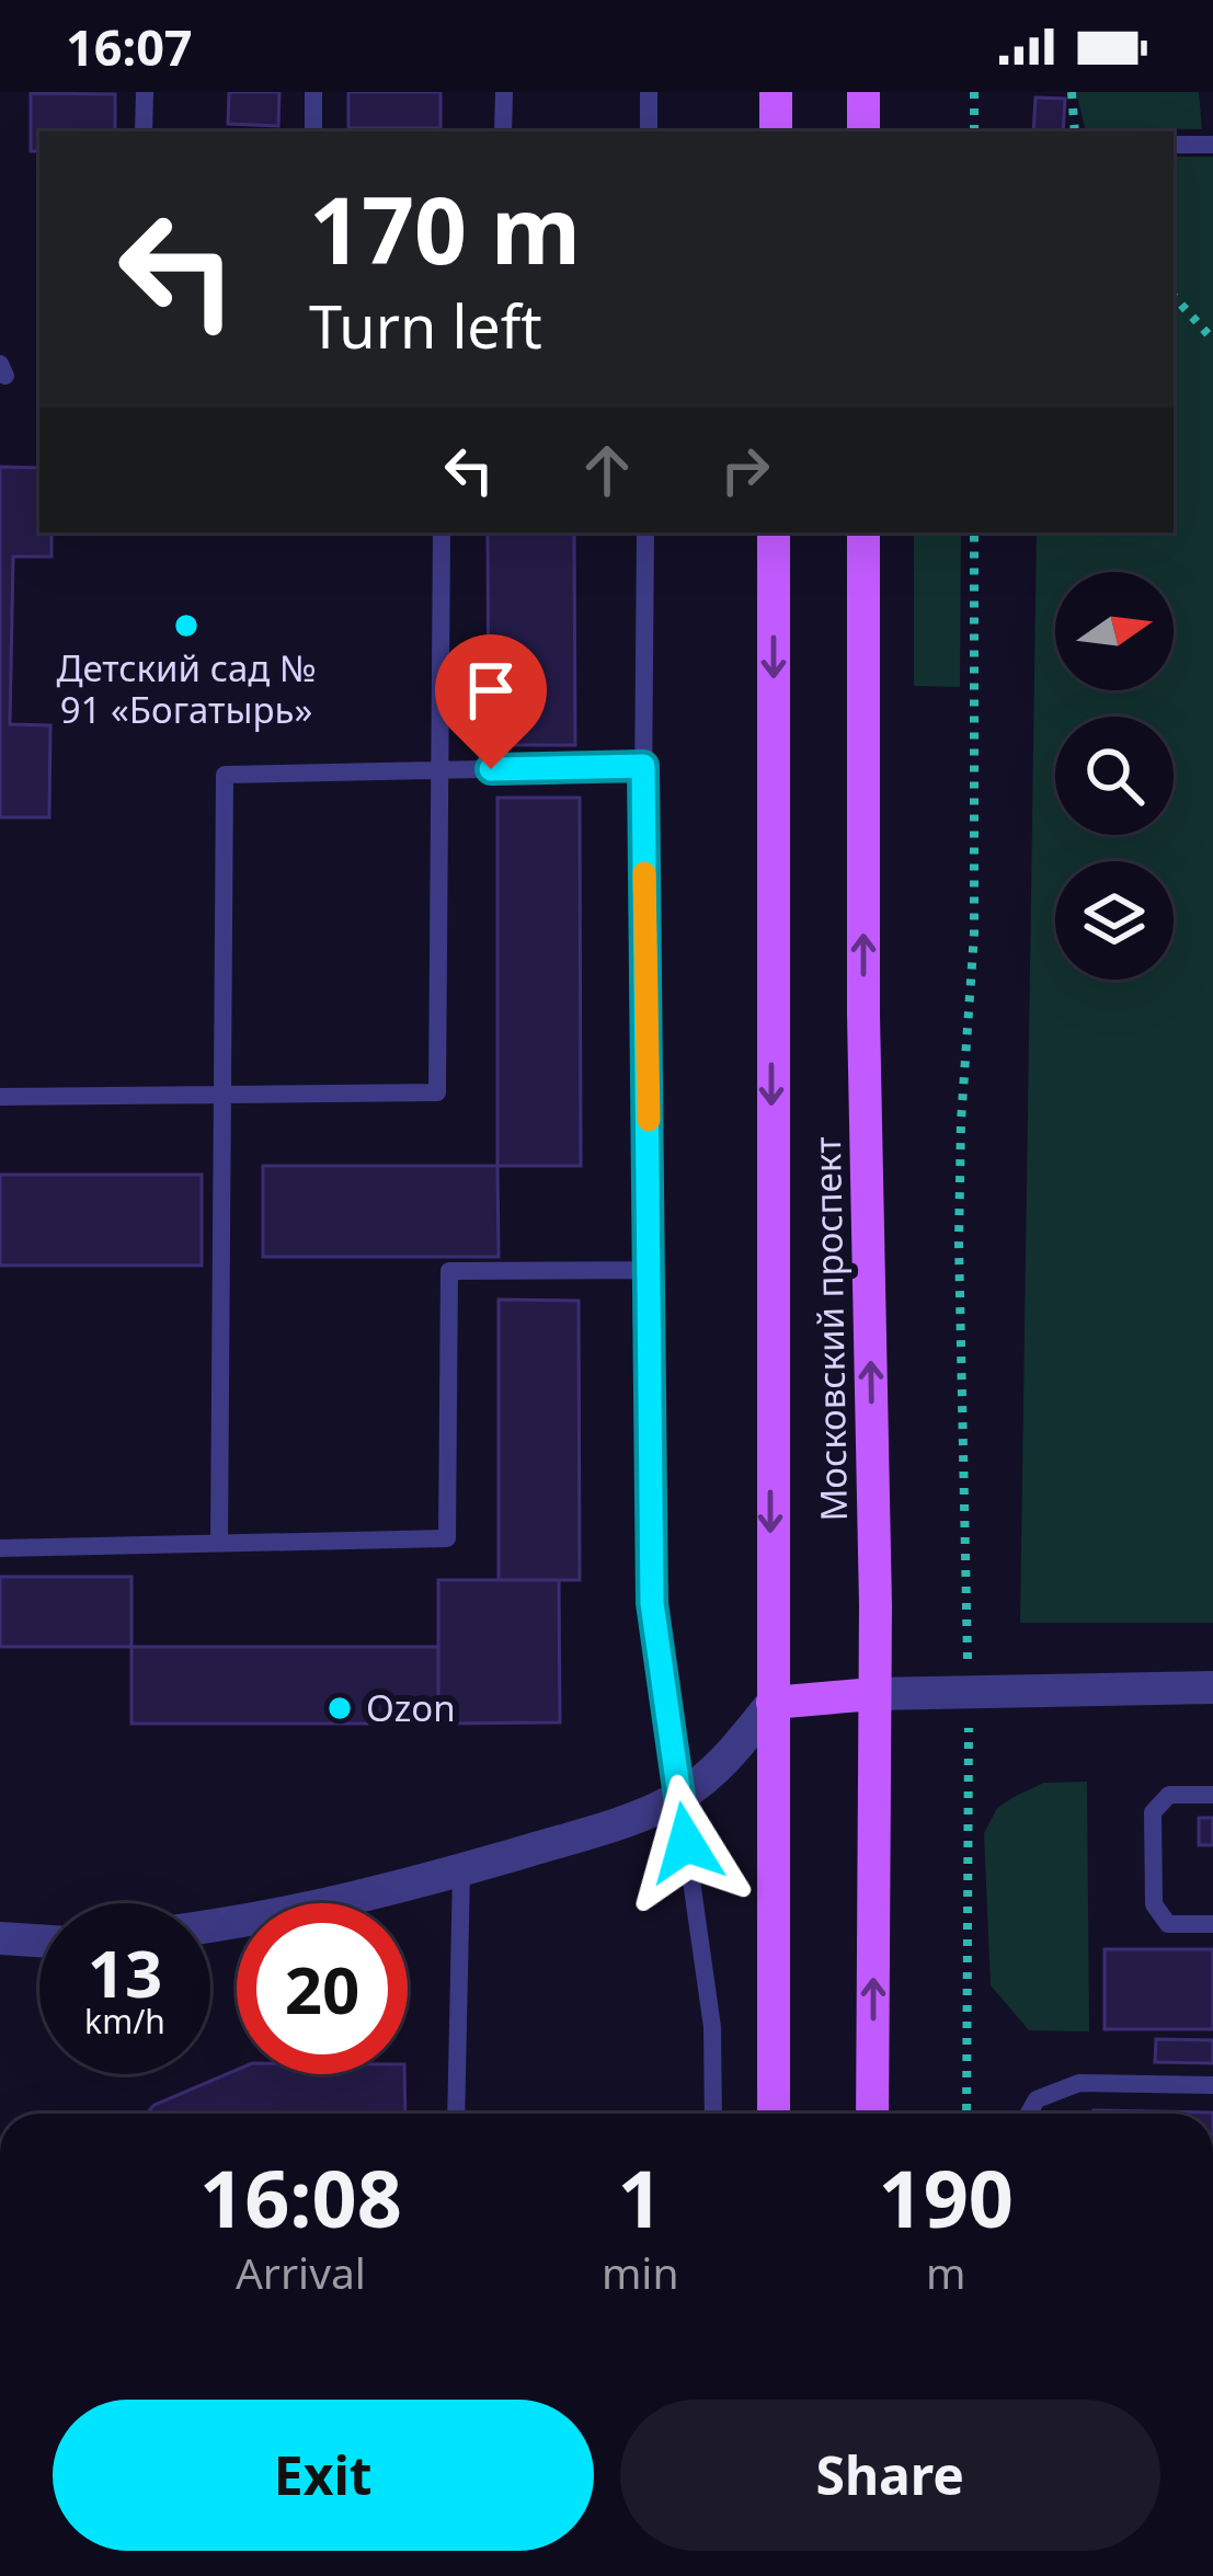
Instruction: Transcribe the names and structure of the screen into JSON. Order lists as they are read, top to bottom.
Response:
{
  "streets": {
    "main road": ["Московский проспект"]
  },
  "places": ["Детский сад № 91 «Богатырь»", "Ozon"],
  "north": "right",
  "page": {
    "status": "16:07",
    "turn": ["170 m", "Turn left"],
    "speed": "13 km/h",
    "limit": "20",
    "eta": [
      "16:08",
      "Arrival",
      "1",
      "min",
      "190",
      "m"
    ],
    "buttons": ["Exit", "Share"]
  }
}
